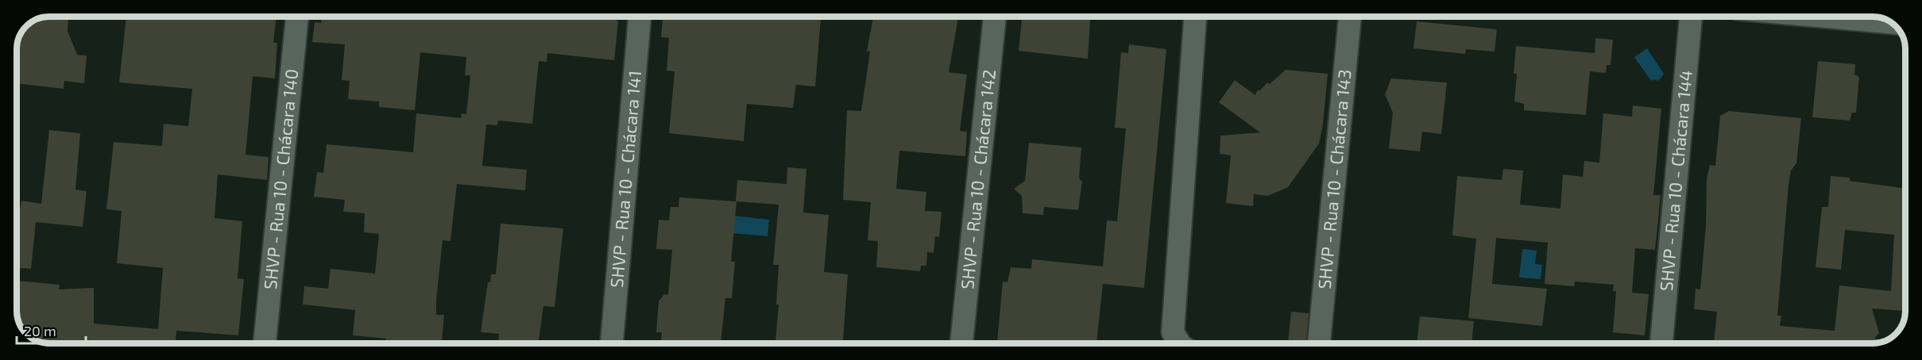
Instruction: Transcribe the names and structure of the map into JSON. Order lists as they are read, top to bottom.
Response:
{
  "streets": {
    "street": [
      "SHVP - Rua 10 - Chácara 140",
      "SHVP - Rua 10 - Chácara 141",
      "SHVP - Rua 10 - Chácara 142",
      "SHVP - Rua 10 - Chácara 143",
      "SHVP - Rua 10 - Chácara 144"
    ]
  },
  "scale_bar": "20 m"
}
